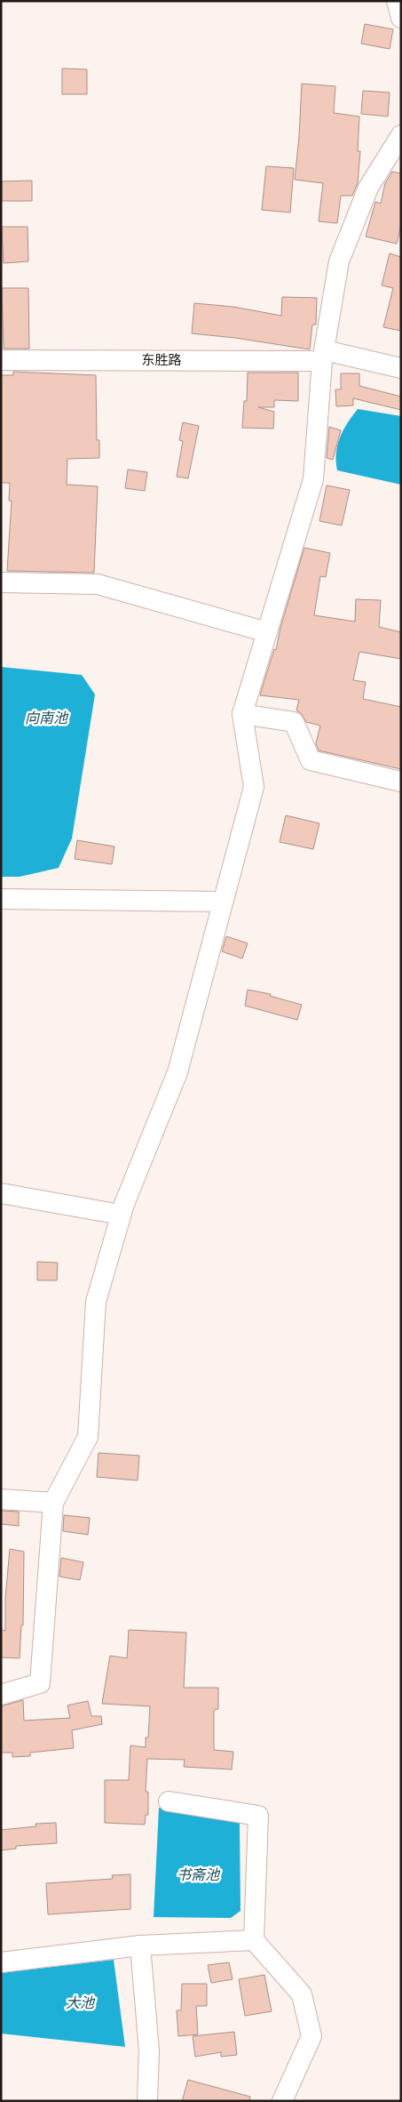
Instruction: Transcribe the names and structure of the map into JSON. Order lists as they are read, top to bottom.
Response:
{
  "streets": {
    "street": ["东胜路"]
  },
  "water": ["向南池", "书斋池", "大池"]
}
